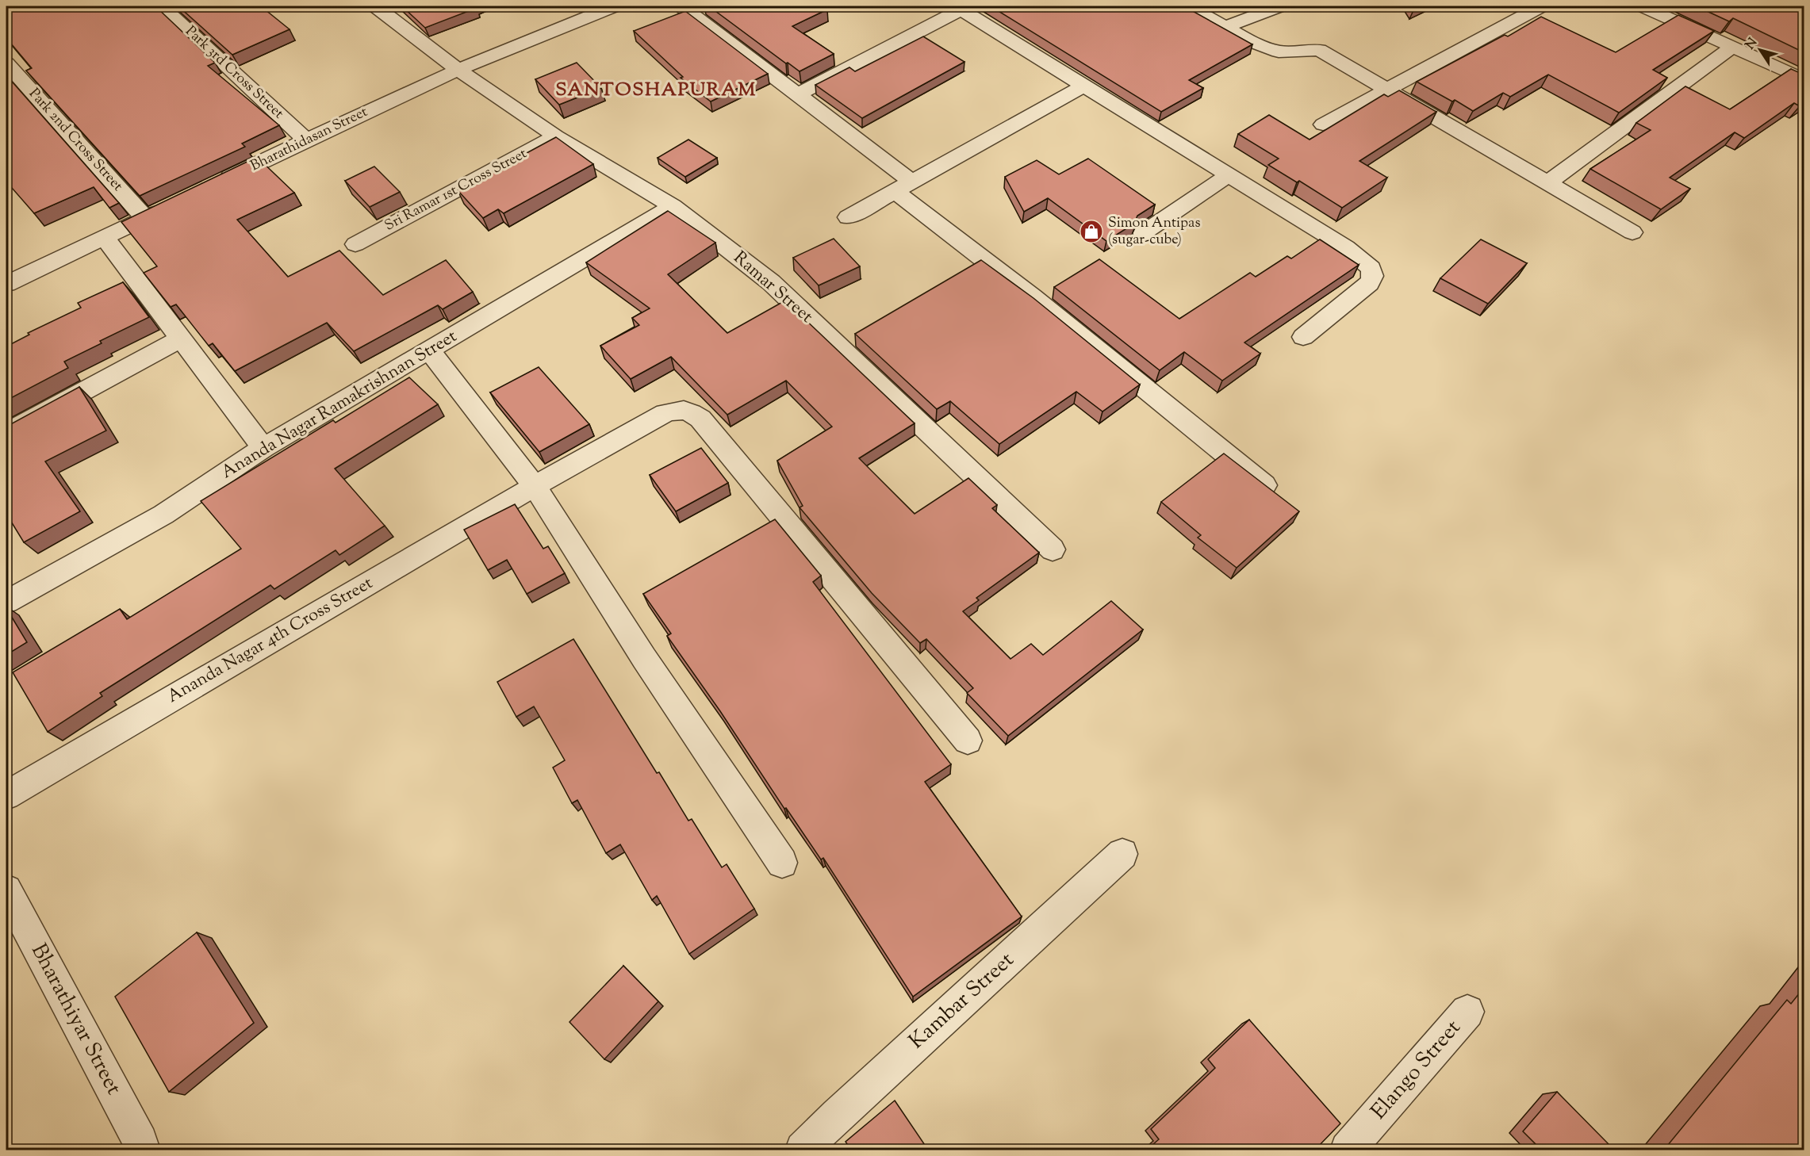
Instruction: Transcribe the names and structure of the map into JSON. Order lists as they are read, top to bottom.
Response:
{
  "streets": {
    "street": [
      "Park 3rd Cross Street",
      "Bharathidasan Street",
      "Park 2nd Cross Street",
      "Sri Ramar 1st Cross Street",
      "Ramar Street",
      "Ananda Nagar Ramakrishnan Street",
      "Ananda Nagar 4th Cross Street",
      "Kambar Street",
      "Bharathiyar Street",
      "Elango Street"
    ]
  },
  "crossings": [
    ["Park 3rd Cross Street", "Bharathidasan Street"],
    ["Bharathidasan Street", "Ramar Street"],
    ["Sri Ramar 1st Cross Street", "Ramar Street"],
    ["Ramar Street", "Ananda Nagar Ramakrishnan Street"]
  ],
  "districts": ["SANTOSHAPURAM"],
  "places": {
    "shop": ["Simon Antipas (sugar-cube)"]
  },
  "north": "top left"
}
